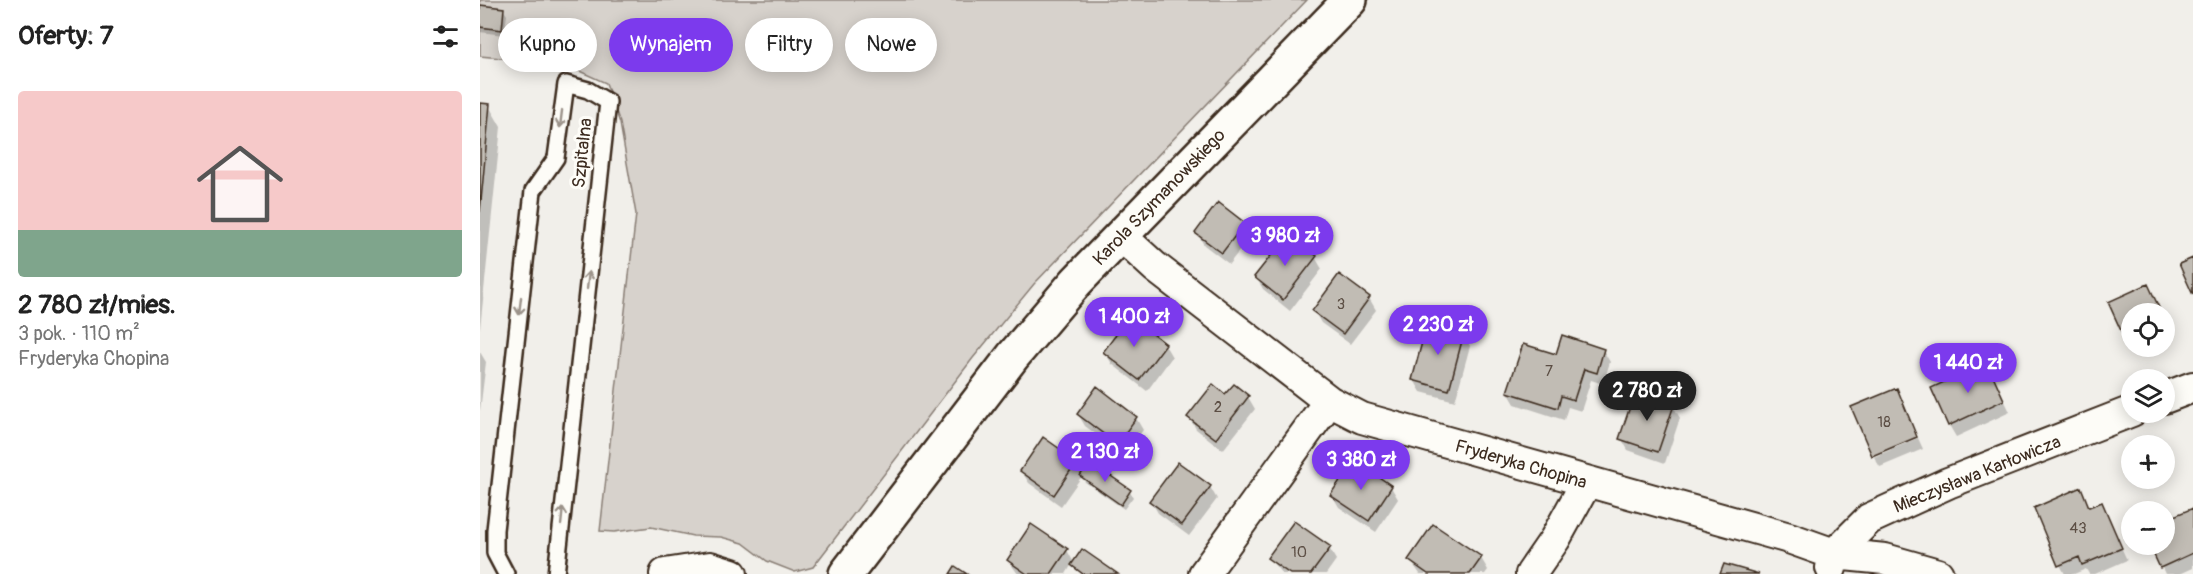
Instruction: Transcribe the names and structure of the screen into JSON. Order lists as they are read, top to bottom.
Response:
{
  "streets": {
    "street": ["Karola Szymanowskiego", "Fryderyka Chopina", "Mieczysława Karłowicza"],
    "lane": ["Szpitalna"]
  },
  "crossings": [
    ["Karola Szymanowskiego", "Fryderyka Chopina"],
    ["Fryderyka Chopina", "Mieczysława Karłowicza"]
  ],
  "house_numbers": [
    "3",
    "7",
    "2",
    "18",
    "43",
    "10"
  ],
  "page": {
    "heading": "Oferty: 7",
    "chip": [
      "Kupno",
      "Wynajem",
      "Filtry",
      "Nowe"
    ],
    "list": [
      {
        "name": "2 780 zł/mies.",
        "note": "3 pok. · 110 m² · Fryderyka Chopina"
      }
    ],
    "price": [
      "3 980 zł",
      "1 400 zł",
      "2 230 zł",
      "1 440 zł",
      "2 780 zł",
      "2 130 zł",
      "3 380 zł"
    ],
    "map_buttons": ["+", "−"]
  }
}
